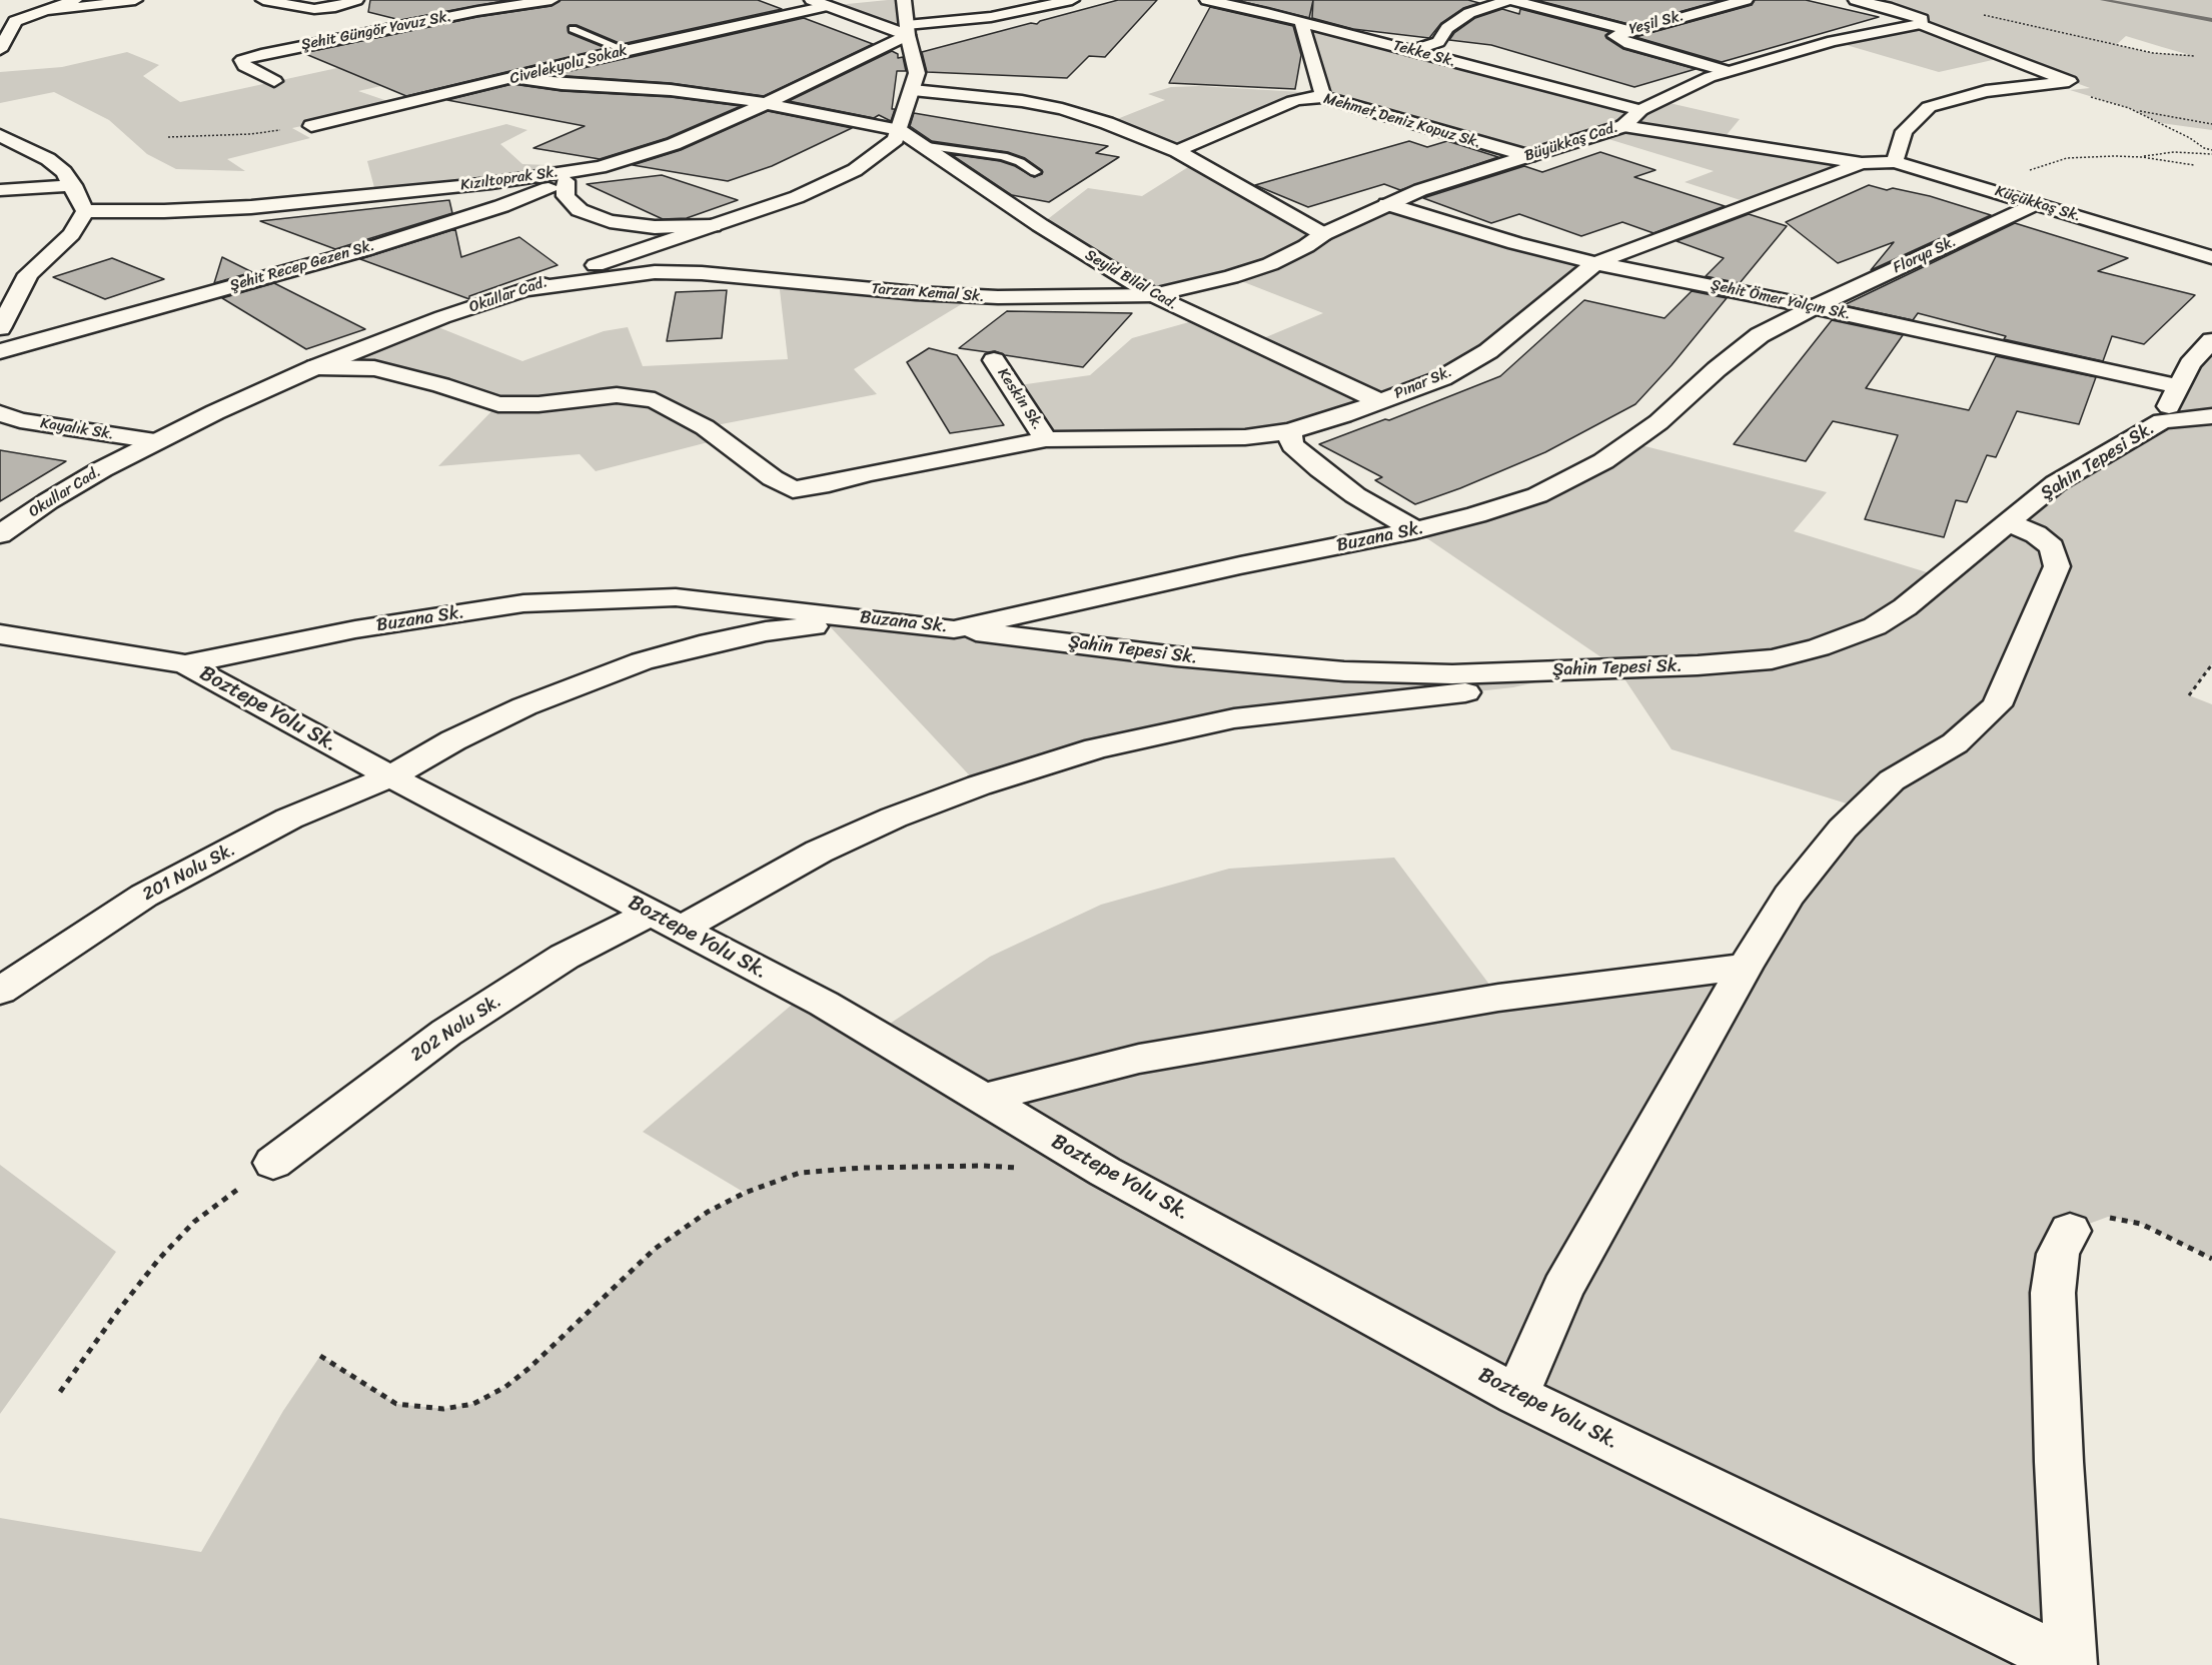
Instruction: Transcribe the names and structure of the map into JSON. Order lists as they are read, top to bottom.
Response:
{
  "streets": {
    "street": [
      "Yeşil Sk.",
      "Şehit Güngör Yavuz Sk.",
      "Tekke Sk.",
      "Civelekyolu Sokak",
      "Mehmet Deniz Kopuz Sk.",
      "Büyükkaş Cad.",
      "Kızıltoprak Sk.",
      "Küçükkaş Sk.",
      "Florya Sk.",
      "Şehit Recep Gezen Sk.",
      "Seyid Bilal Cad.",
      "Tarzan Kemal Sk.",
      "Okullar Cad.",
      "Şehit Ömer Yalçın Sk.",
      "Pınar Sk.",
      "Keskin Sk.",
      "Kayalık Sk.",
      "Şahin Tepesi Sk.",
      "Buzana Sk.",
      "Boztepe Yolu Sk.",
      "201 Nolu Sk.",
      "202 Nolu Sk."
    ]
  },
  "crossings": [
    ["Yeşil Sk.", "Büyükkaş Cad."],
    ["Tekke Sk.", "Büyükkaş Cad."],
    ["Mehmet Deniz Kopuz Sk.", "Büyükkaş Cad."],
    ["Büyükkaş Cad.", "Tarzan Kemal Sk."],
    ["Büyükkaş Cad.", "Şehit Ömer Yalçın Sk."],
    ["Kızıltoprak Sk.", "Şehit Recep Gezen Sk."],
    ["Kızıltoprak Sk.", "Okullar Cad."],
    ["Küçükkaş Sk.", "Florya Sk."],
    ["Küçükkaş Sk.", "Pınar Sk."],
    ["Florya Sk.", "Şehit Ömer Yalçın Sk."],
    ["Florya Sk.", "Buzana Sk."],
    ["Seyid Bilal Cad.", "Tarzan Kemal Sk."],
    ["Seyid Bilal Cad.", "Okullar Cad."],
    ["Seyid Bilal Cad.", "Pınar Sk."],
    ["Tarzan Kemal Sk.", "Okullar Cad."],
    ["Okullar Cad.", "Pınar Sk."],
    ["Okullar Cad.", "Kayalık Sk."],
    ["Şehit Ömer Yalçın Sk.", "Pınar Sk."],
    ["Şehit Ömer Yalçın Sk.", "Buzana Sk."],
    ["Pınar Sk.", "Keskin Sk."],
    ["Şahin Tepesi Sk.", "Buzana Sk."],
    ["Şahin Tepesi Sk.", "202 Nolu Sk."],
    ["Buzana Sk.", "Boztepe Yolu Sk."],
    ["Buzana Sk.", "201 Nolu Sk."],
    ["Boztepe Yolu Sk.", "201 Nolu Sk."],
    ["Boztepe Yolu Sk.", "202 Nolu Sk."]
  ]
}
